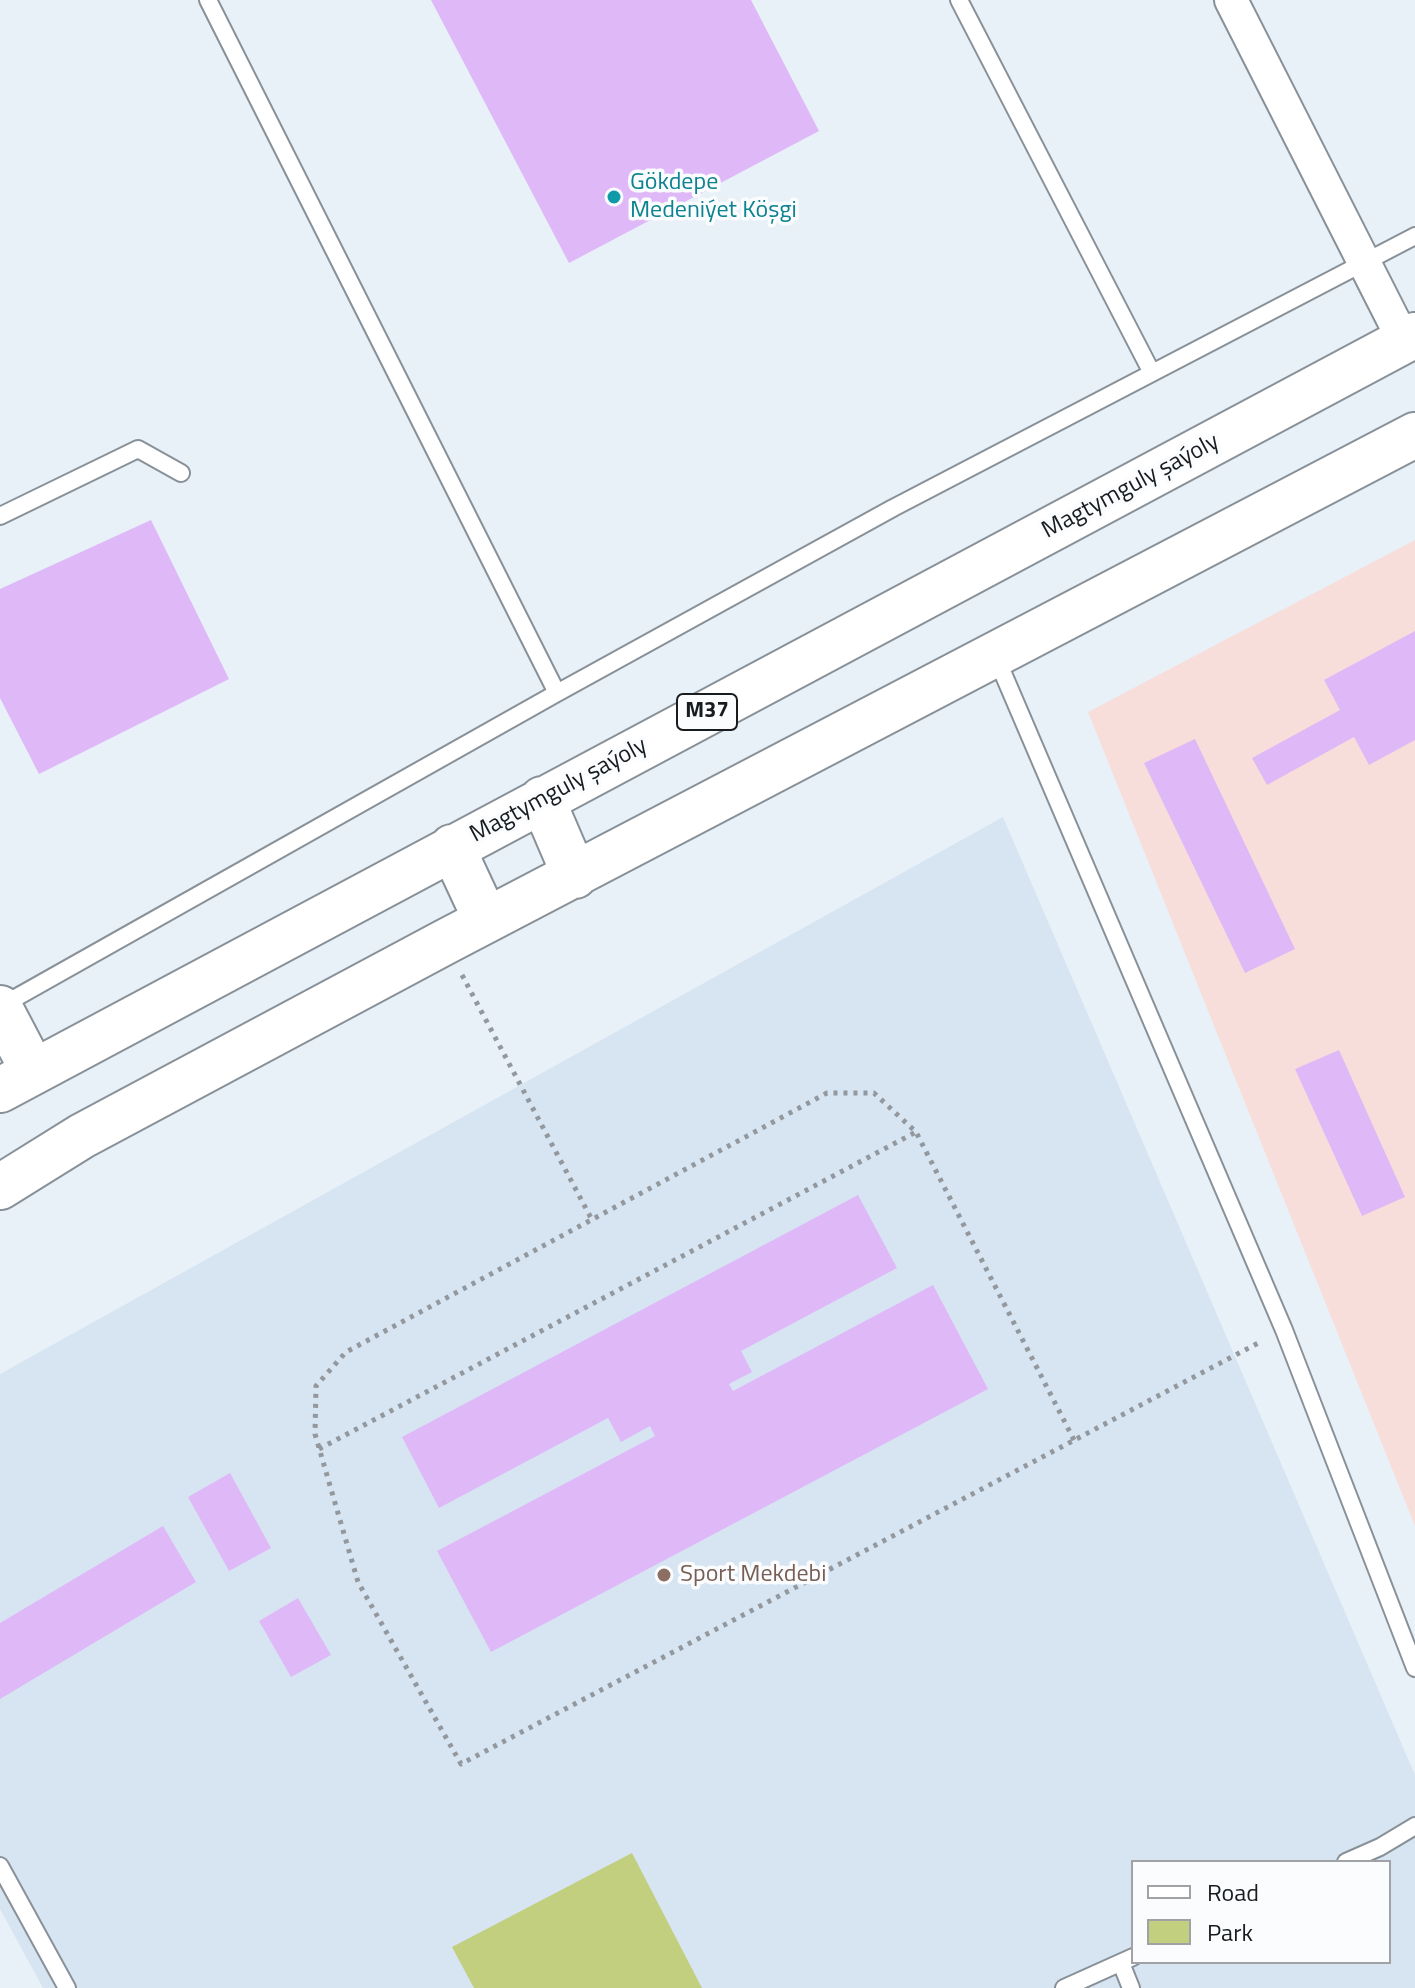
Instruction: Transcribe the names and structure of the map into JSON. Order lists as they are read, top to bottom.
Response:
{
  "streets": {
    "main road": ["Magtymguly şaýoly", "M37"]
  },
  "places": ["Gökdepe Medeniýet Köşgi", "Sport Mekdebi"],
  "legend": ["Road", "Park"]
}
